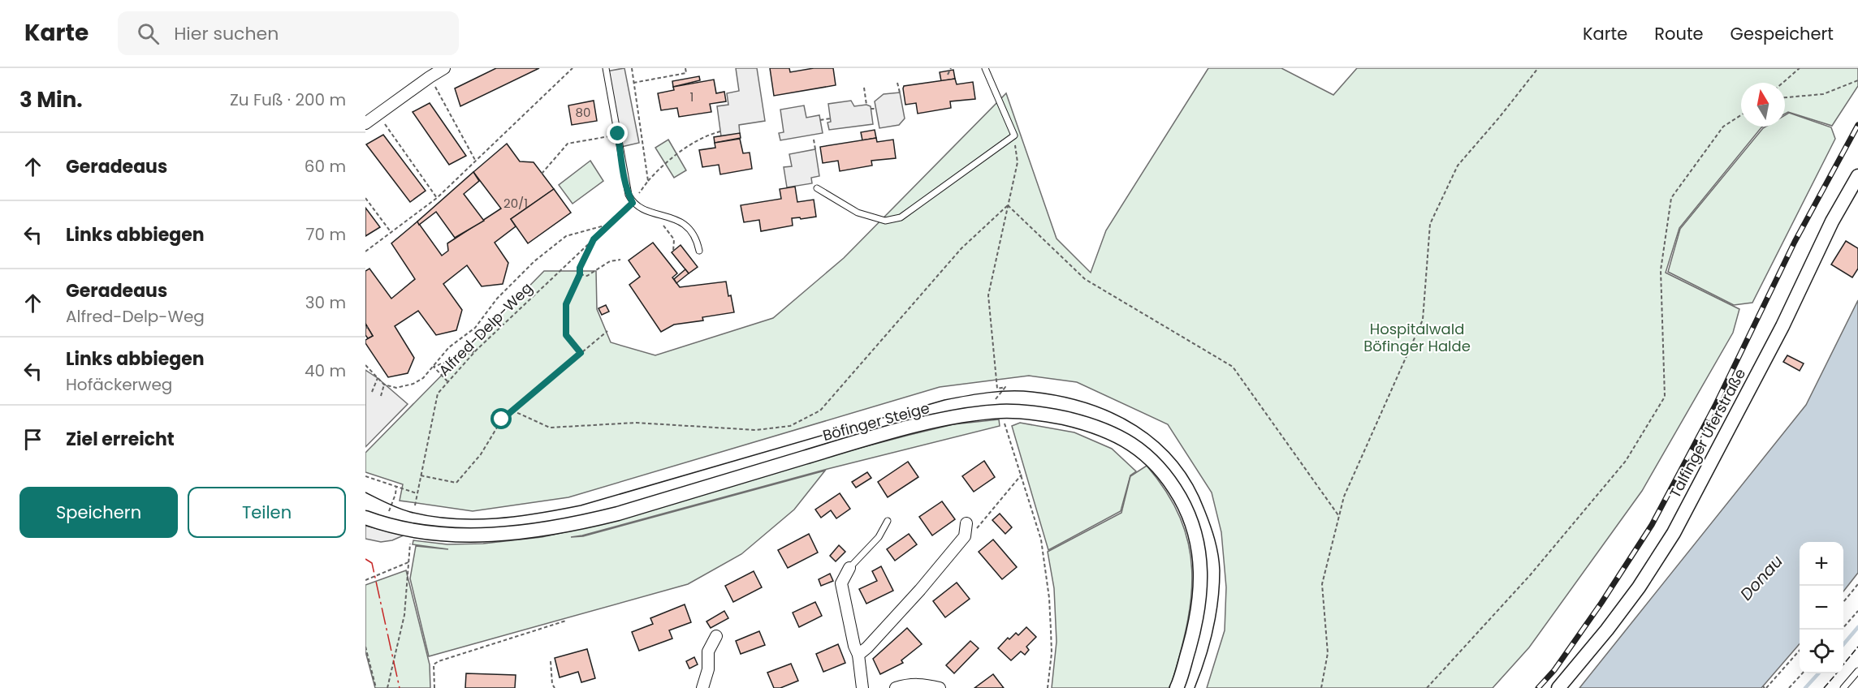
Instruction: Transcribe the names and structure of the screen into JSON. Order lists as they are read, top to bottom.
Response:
{
  "streets": {
    "street": ["Böfinger Steige", "Talfinger Uferstraße"],
    "path": ["Alfred-Delp-Weg"]
  },
  "water": ["Donau"],
  "parks": ["Hospitalwald Böfinger Halde"],
  "house_numbers": ["1", "80", "20/1"],
  "north": "top",
  "page": {
    "header": "Karte",
    "search": "Hier suchen",
    "nav": ["Karte", "Route", "Gespeichert"],
    "heading": ["3 Min.", "Zu Fuß · 200 m"],
    "list": [
      ["Geradeaus", "60 m"],
      ["Links abbiegen", "70 m"],
      ["Geradeaus", "Alfred-Delp-Weg", "30 m"],
      ["Links abbiegen", "Hofäckerweg", "40 m"],
      "Ziel erreicht"
    ],
    "buttons": ["Speichern", "Teilen"],
    "map_buttons": ["+", "−"]
  }
}
